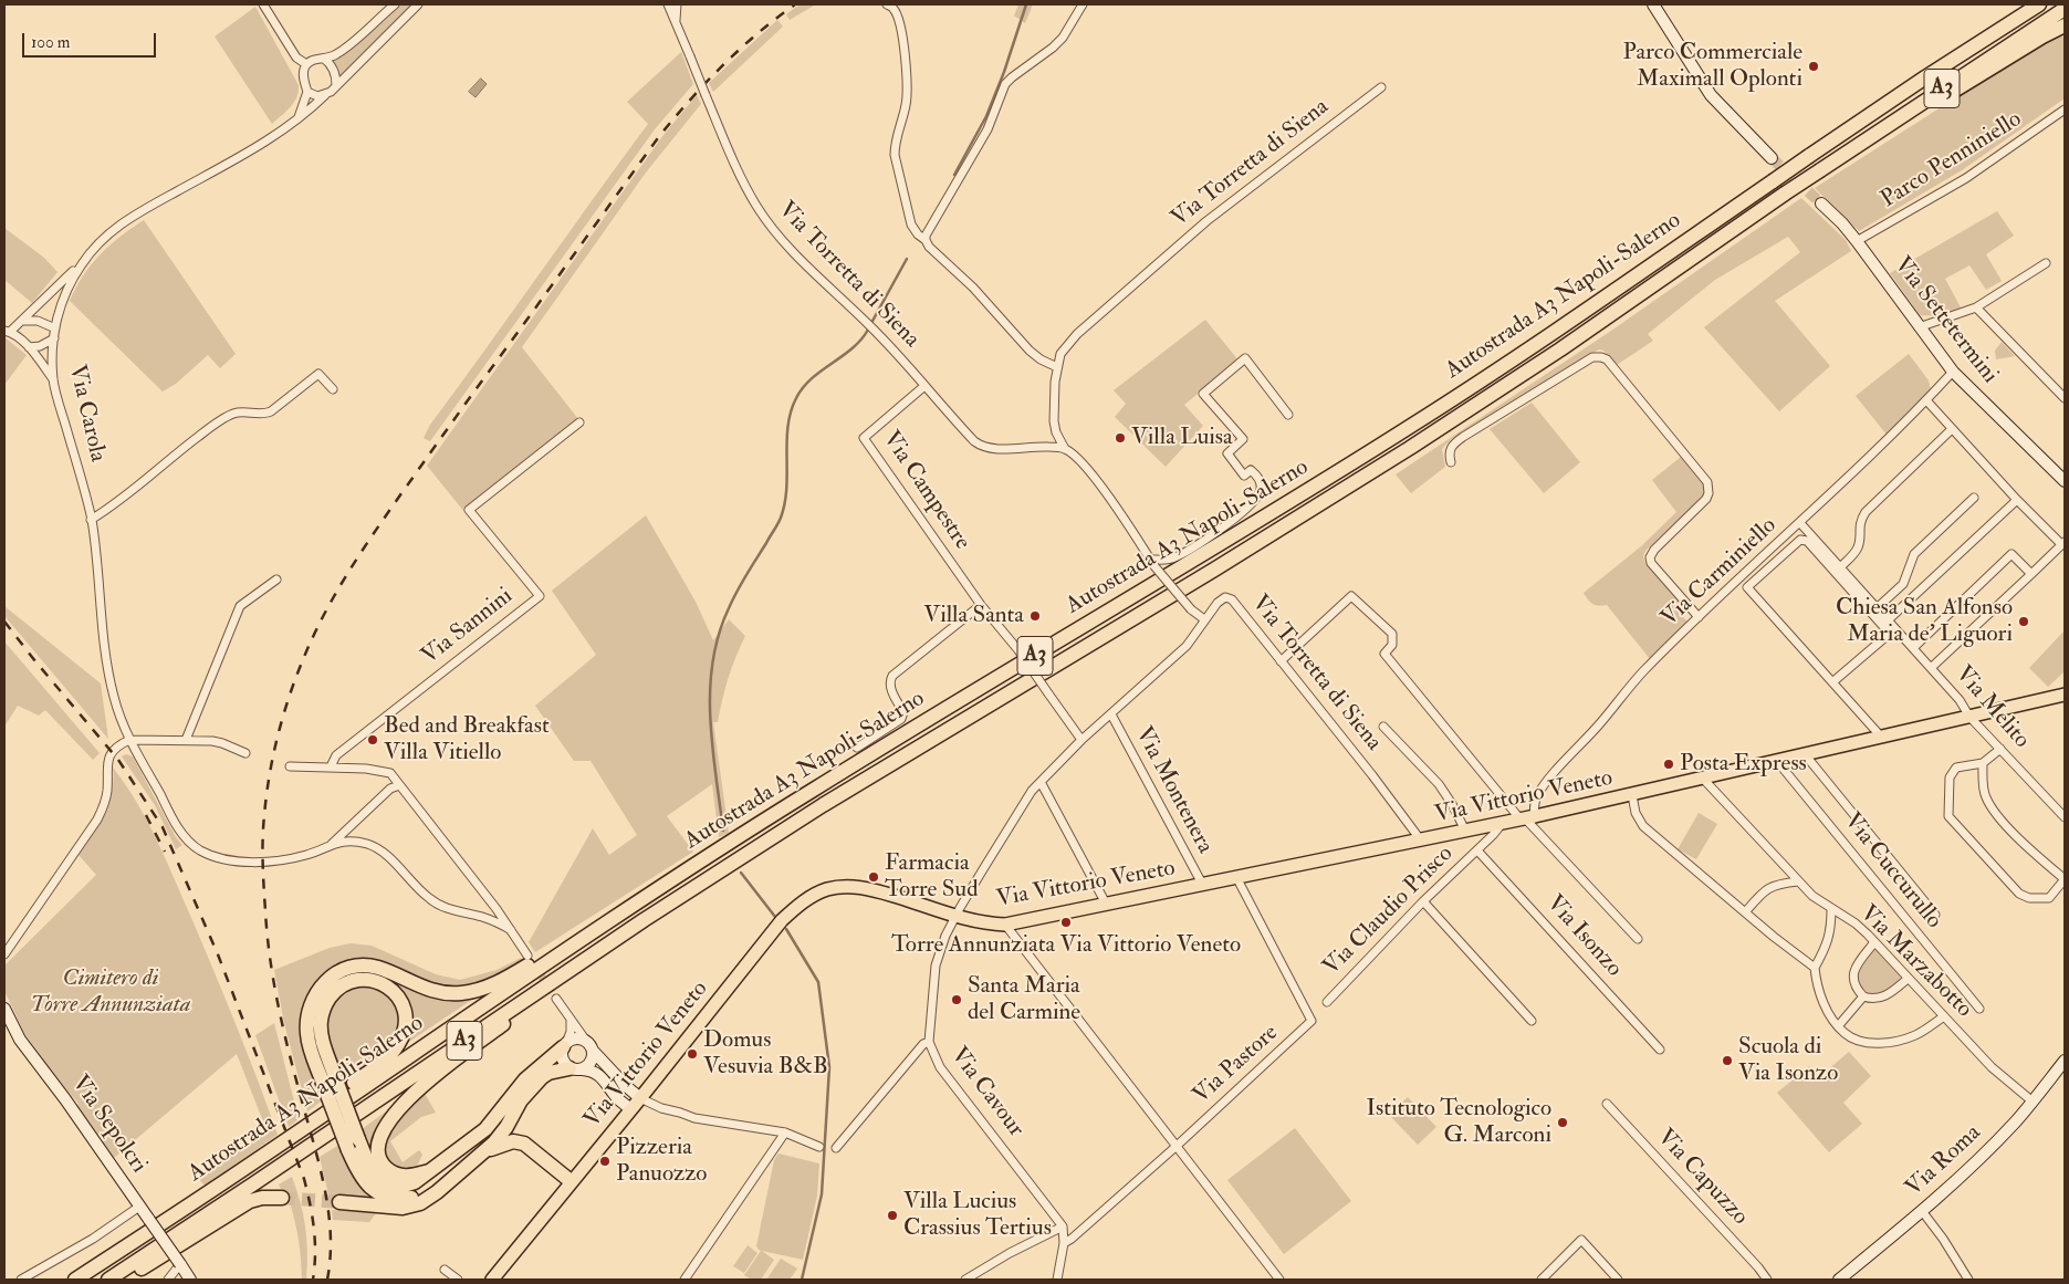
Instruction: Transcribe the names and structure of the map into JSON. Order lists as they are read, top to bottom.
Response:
{
  "streets": {
    "highway": ["A3", "Autostrada A3 Napoli-Salerno"],
    "main road": [
      "Via Settetermini",
      "Via Vittorio Veneto",
      "Via Sepolcri",
      "Via Roma"
    ],
    "street": [
      "Parco Penniniello",
      "Via Torretta di Siena",
      "Via Carola",
      "Via Campestre",
      "Via Carminiello",
      "Via Sannini",
      "Via Melito",
      "Via Montenera",
      "Via Cuccurullo",
      "Via Claudio Prisco",
      "Via Isonzo",
      "Via Marzabotto",
      "Via Pastore",
      "Via Cavour",
      "Via Capuzzo"
    ]
  },
  "crossings": [
    ["Parco Penniniello", "Via Settetermini"],
    ["Via Torretta di Siena", "Via Campestre"],
    ["Via Torretta di Siena", "Via Vittorio Veneto"],
    ["Via Settetermini", "Via Carminiello"],
    ["Via Carminiello", "Via Melito"],
    ["Via Carminiello", "Via Vittorio Veneto"],
    ["Via Melito", "Via Vittorio Veneto"],
    ["Via Montenera", "Via Vittorio Veneto"],
    ["Via Vittorio Veneto", "Via Cuccurullo"],
    ["Via Vittorio Veneto", "Via Claudio Prisco"],
    ["Via Vittorio Veneto", "Via Marzabotto"],
    ["Via Vittorio Veneto", "Via Pastore"],
    ["Via Vittorio Veneto", "Via Cavour"],
    ["Via Claudio Prisco", "Via Isonzo"],
    ["Via Marzabotto", "Via Roma"]
  ],
  "parks": ["Cimitero di Torre Annunziata"],
  "places": [
    "Parco Commerciale Maximall Oplonti",
    "Villa Luisa",
    "Villa Santa",
    "Chiesa San Alfonso Maria de' Liguori",
    "Bed and Breakfast Villa Vitiello",
    "Posta Express",
    "Farmacia Torre Sud",
    "Torre Annunziata Via Vittorio Veneto",
    "Santa Maria del Carmine",
    "Domus Vesuvia B&B",
    "Scuola di Via Isonzo",
    "Istituto Tecnologico G. Marconi",
    "Pizzeria Panuozzo",
    "Villa Lucius Crassius Tertius"
  ],
  "scale_bar": "100 m"
}
